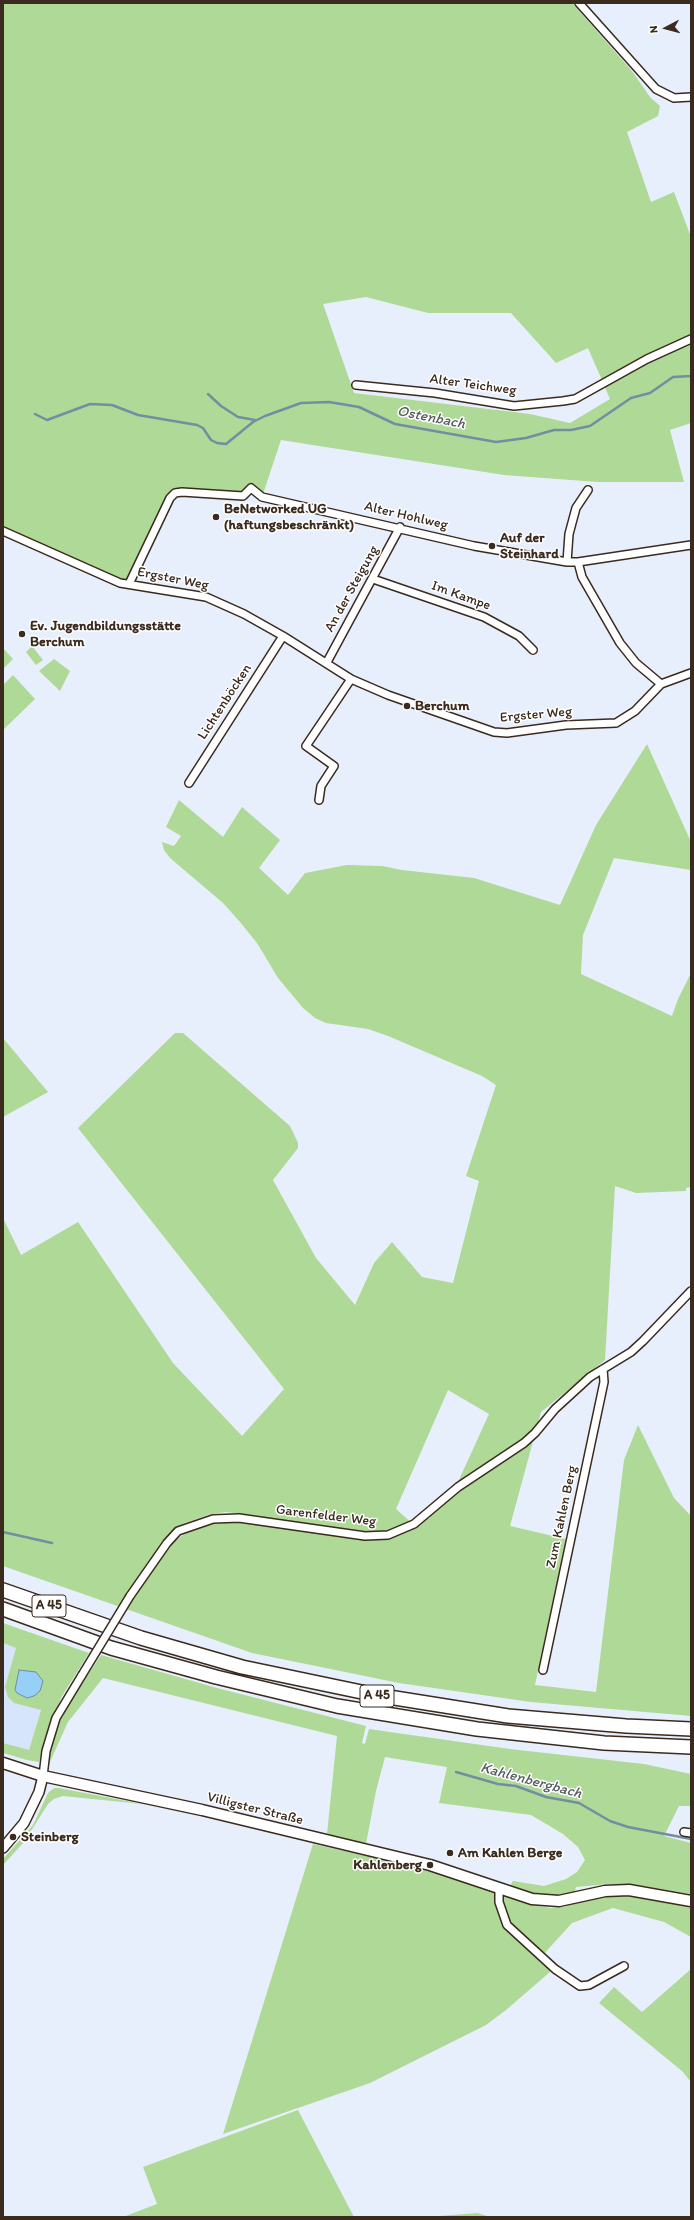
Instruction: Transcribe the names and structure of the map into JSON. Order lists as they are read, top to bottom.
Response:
{
  "streets": {
    "highway": ["A 45"],
    "main road": ["Villigster Straße"],
    "street": [
      "Alter Teichweg",
      "Alter Hohlweg",
      "Ergster Weg",
      "An der Steigung",
      "Im Kampe",
      "Lichtenböcken",
      "Garenfelder Weg",
      "Zum Kahlen Berg"
    ]
  },
  "crossings": [
    ["Alter Hohlweg", "Ergster Weg"],
    ["Alter Hohlweg", "An der Steigung"],
    ["Ergster Weg", "An der Steigung"],
    ["Ergster Weg", "Lichtenböcken"],
    ["An der Steigung", "Im Kampe"],
    ["Garenfelder Weg", "Zum Kahlen Berg"],
    ["Garenfelder Weg", "Villigster Straße"]
  ],
  "water": ["Ostenbach", "Kahlenbergbach"],
  "places": [
    "BeNetworked UG (haftungsbeschränkt)",
    "Auf der Steinhard",
    "Ev. Jugendbildungsstätte Berchum",
    "Berchum",
    "Steinberg",
    "Am Kahlen Berge",
    "Kahlenberg"
  ],
  "north": "left"
}
